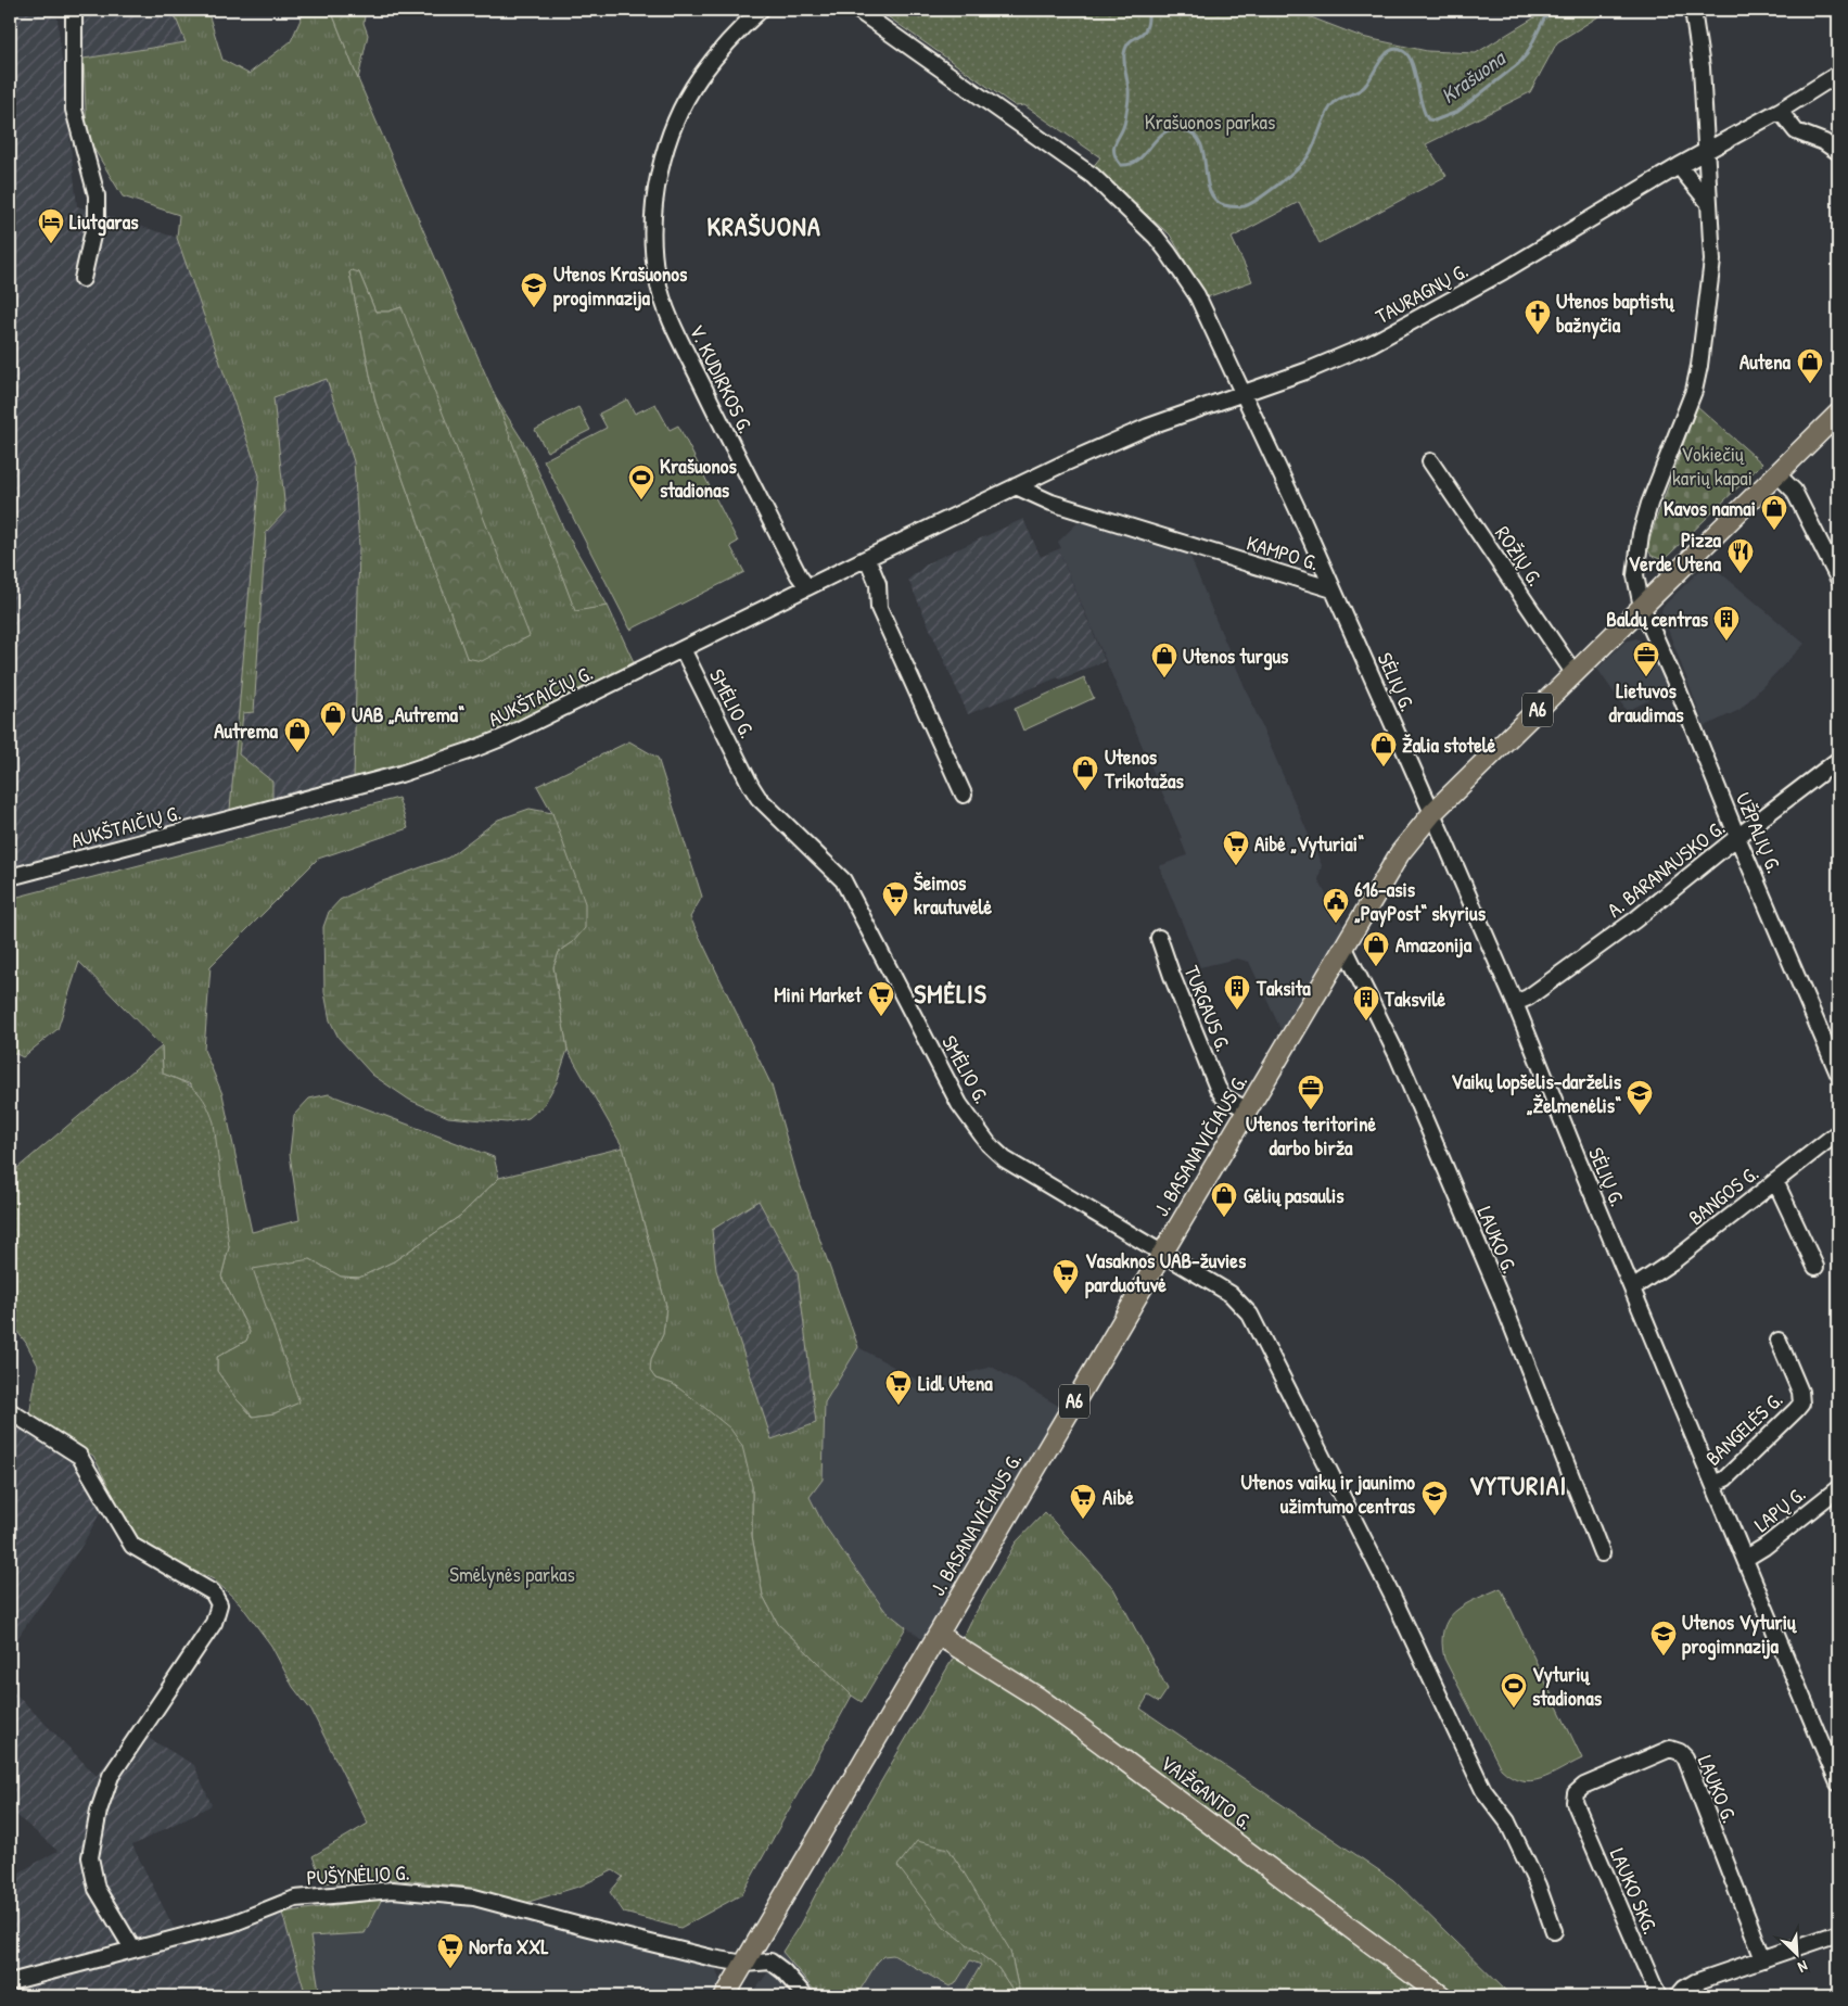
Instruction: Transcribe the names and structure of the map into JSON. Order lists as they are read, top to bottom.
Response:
{
  "streets": {
    "main road": ["A6", "J. BASANAVIČIAUS G.", "VAIŽGANTO G."],
    "street": [
      "TAURAGNŲ G.",
      "V. KUDIRKOS G.",
      "KAMPO G.",
      "ROŽIŲ G.",
      "SĖLIŲ G.",
      "AUKŠTAIČIŲ G.",
      "SMĖLIO G.",
      "UŽPALIŲ G.",
      "A. BARANAUSKO G.",
      "TURGAUS G.",
      "BANGOS G.",
      "LAUKO G.",
      "BANGELĖS G.",
      "LAPŲ G.",
      "PUŠYNĖLIO G.",
      "LAUKO SKG."
    ]
  },
  "crossings": [
    ["TAURAGNŲ G.", "KAMPO G."],
    ["TAURAGNŲ G.", "AUKŠTAIČIŲ G."],
    ["TAURAGNŲ G.", "UŽPALIŲ G."],
    ["V. KUDIRKOS G.", "AUKŠTAIČIŲ G."],
    ["KAMPO G.", "SĖLIŲ G."],
    ["ROŽIŲ G.", "J. BASANAVIČIAUS G."],
    ["SĖLIŲ G.", "A. BARANAUSKO G."],
    ["SĖLIŲ G.", "J. BASANAVIČIAUS G."],
    ["SĖLIŲ G.", "BANGOS G."],
    ["SĖLIŲ G.", "BANGELĖS G."],
    ["SĖLIŲ G.", "LAPŲ G."],
    ["AUKŠTAIČIŲ G.", "SMĖLIO G."],
    ["SMĖLIO G.", "J. BASANAVIČIAUS G."],
    ["UŽPALIŲ G.", "A. BARANAUSKO G."],
    ["UŽPALIŲ G.", "J. BASANAVIČIAUS G."],
    ["TURGAUS G.", "J. BASANAVIČIAUS G."],
    ["J. BASANAVIČIAUS G.", "LAUKO G."],
    ["J. BASANAVIČIAUS G.", "VAIŽGANTO G."],
    ["J. BASANAVIČIAUS G.", "PUŠYNĖLIO G."],
    ["LAUKO G.", "LAUKO SKG."]
  ],
  "districts": ["KRAŠUONA", "SMĖLIS", "VYTURIAI"],
  "water": ["Krašuona"],
  "parks": ["Krašuonos parkas", "Vokiečių karių kapai", "Smėlynės parkas"],
  "places": {
    "hotel": ["Liutgaras"],
    "school or university": [
      "Utenos Krašuonos progimnazija",
      "Vaikų lopšelis-darželis „Želmenėlis“",
      "Utenos vaikų ir jaunimo užimtumo centras",
      "Utenos Vyturių progimnazija"
    ],
    "church": ["Utenos baptistų bažnyčia"],
    "shop": [
      "Autena",
      "Kavos namai",
      "Utenos turgus",
      "UAB „Autrema“",
      "Autrema",
      "Žalia stotelė",
      "Utenos Trikotažas",
      "Amazonija",
      "Gėlių pasaulis"
    ],
    "sports": ["Krašuonos stadionas", "Vyturių stadionas"],
    "restaurant": ["Pizza Verde Utena"],
    "building": ["Baldų centras", "Taksita", "Taksvilė"],
    "office": ["Lietuvos draudimas", "Utenos teritorinė darbo birža"],
    "supermarket": [
      "Aibė „Vyturiai“",
      "Šeimos krautuvėlė",
      "Mini Market",
      "Vasaknos UAB-žuvies parduotuvė",
      "Lidl Utena",
      "Aibė",
      "Norfa XXL"
    ],
    "public building": ["616-asis „PayPost“ skyrius"]
  },
  "north": "bottom right"
}
